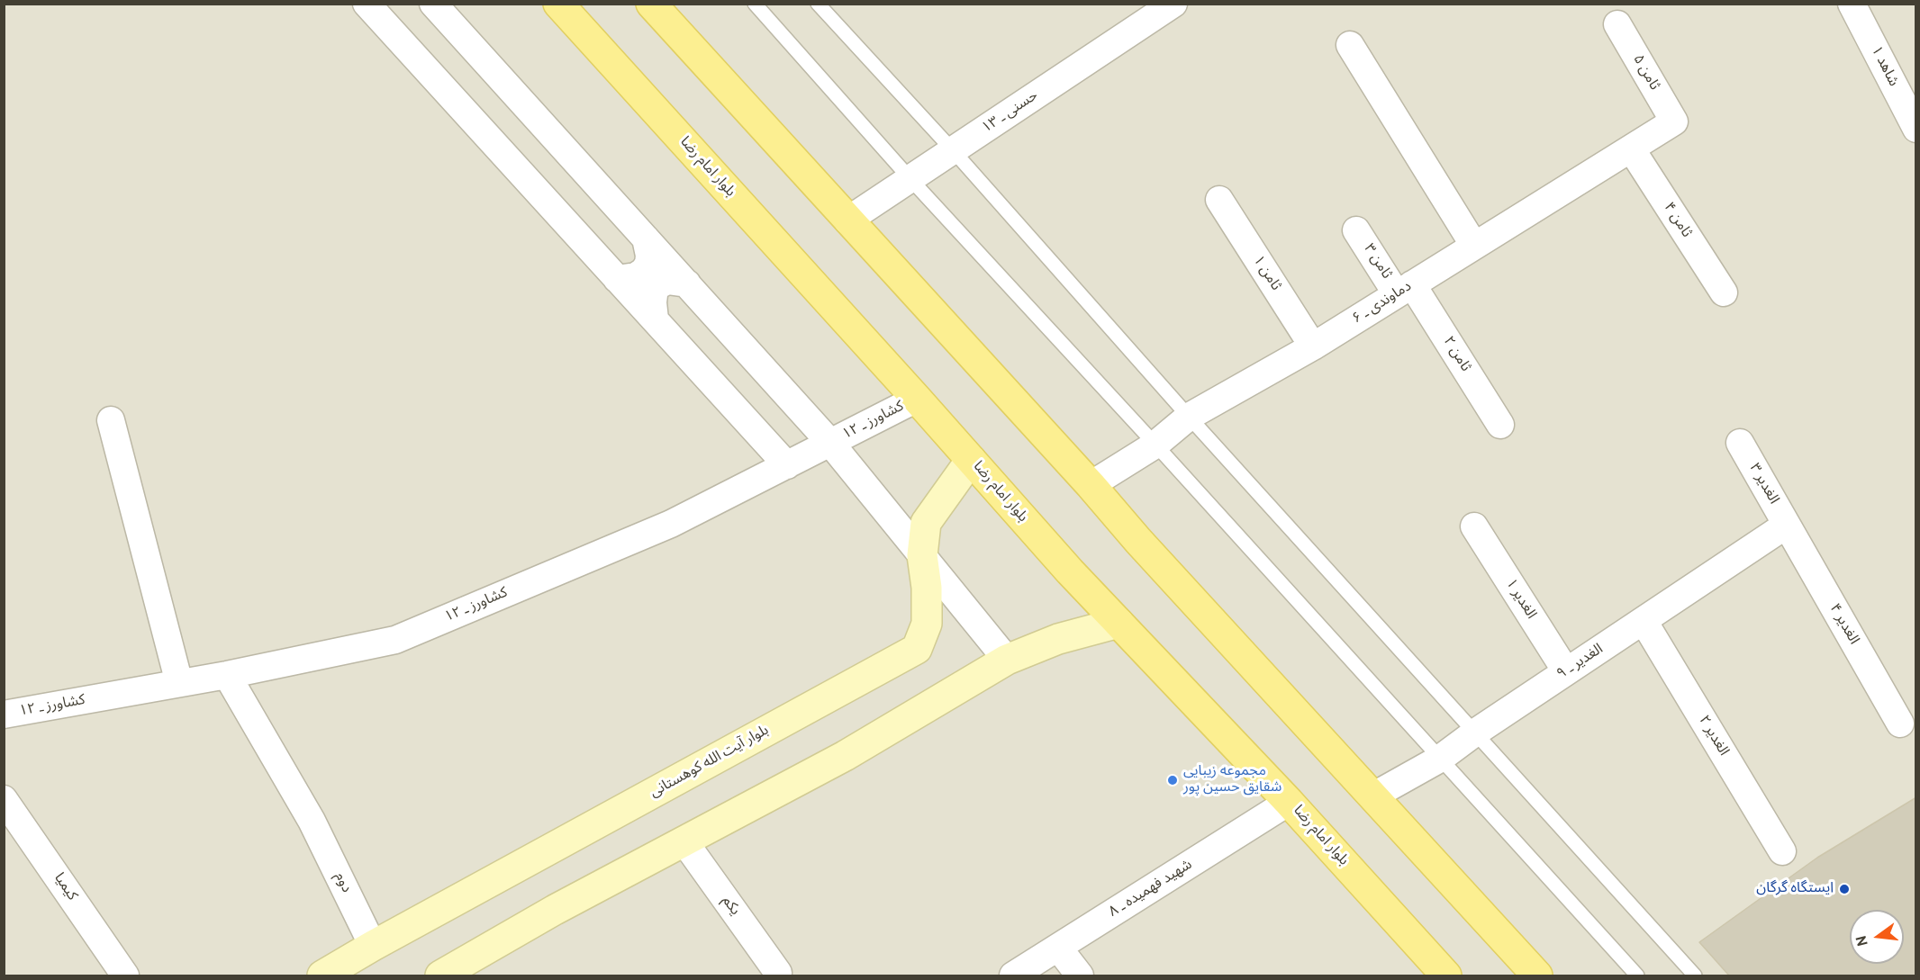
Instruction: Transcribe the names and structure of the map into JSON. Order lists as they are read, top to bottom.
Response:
{
  "streets": {
    "main road": ["بلوار امام رضا"],
    "street": [
      "شاهد ۱",
      "ثامن ۵",
      "حسنی ـ ۱۳",
      "ثامن ۴",
      "ثامن ۳",
      "ثامن ۱",
      "دماوندی ـ ۶",
      "ثامن ۲",
      "کشاورز ـ ۱۲",
      "الغدیر ۳",
      "الغدیر ۱",
      "الغدیر ۴",
      "الغدیر ـ ۹",
      "الغدیر ۲",
      "بلوار آیت الله کوهستانی",
      "دوم",
      "کیمیا",
      "شهید فهمیده ـ ۸",
      "یکم"
    ]
  },
  "crossings": [
    ["ثامن ۵", "دماوندی ـ ۶"],
    ["بلوار امام رضا", "کشاورز ـ ۱۲"],
    ["بلوار امام رضا", "بلوار آیت الله کوهستانی"],
    ["بلوار امام رضا", "شهید فهمیده ـ ۸"],
    ["ثامن ۴", "دماوندی ـ ۶"],
    ["ثامن ۳", "دماوندی ـ ۶"],
    ["ثامن ۳", "ثامن ۲"],
    ["ثامن ۱", "دماوندی ـ ۶"],
    ["دماوندی ـ ۶", "ثامن ۲"],
    ["کشاورز ـ ۱۲", "دوم"],
    ["الغدیر ۳", "الغدیر ۴"],
    ["الغدیر ۳", "الغدیر ـ ۹"],
    ["الغدیر ۱", "الغدیر ـ ۹"],
    ["الغدیر ۴", "الغدیر ـ ۹"],
    ["الغدیر ـ ۹", "الغدیر ۲"],
    ["بلوار آیت الله کوهستانی", "دوم"]
  ],
  "places": ["مجموعه زیبایی شقایق حسین پور", "ایستگاه گرگان"],
  "north": "left"
}
